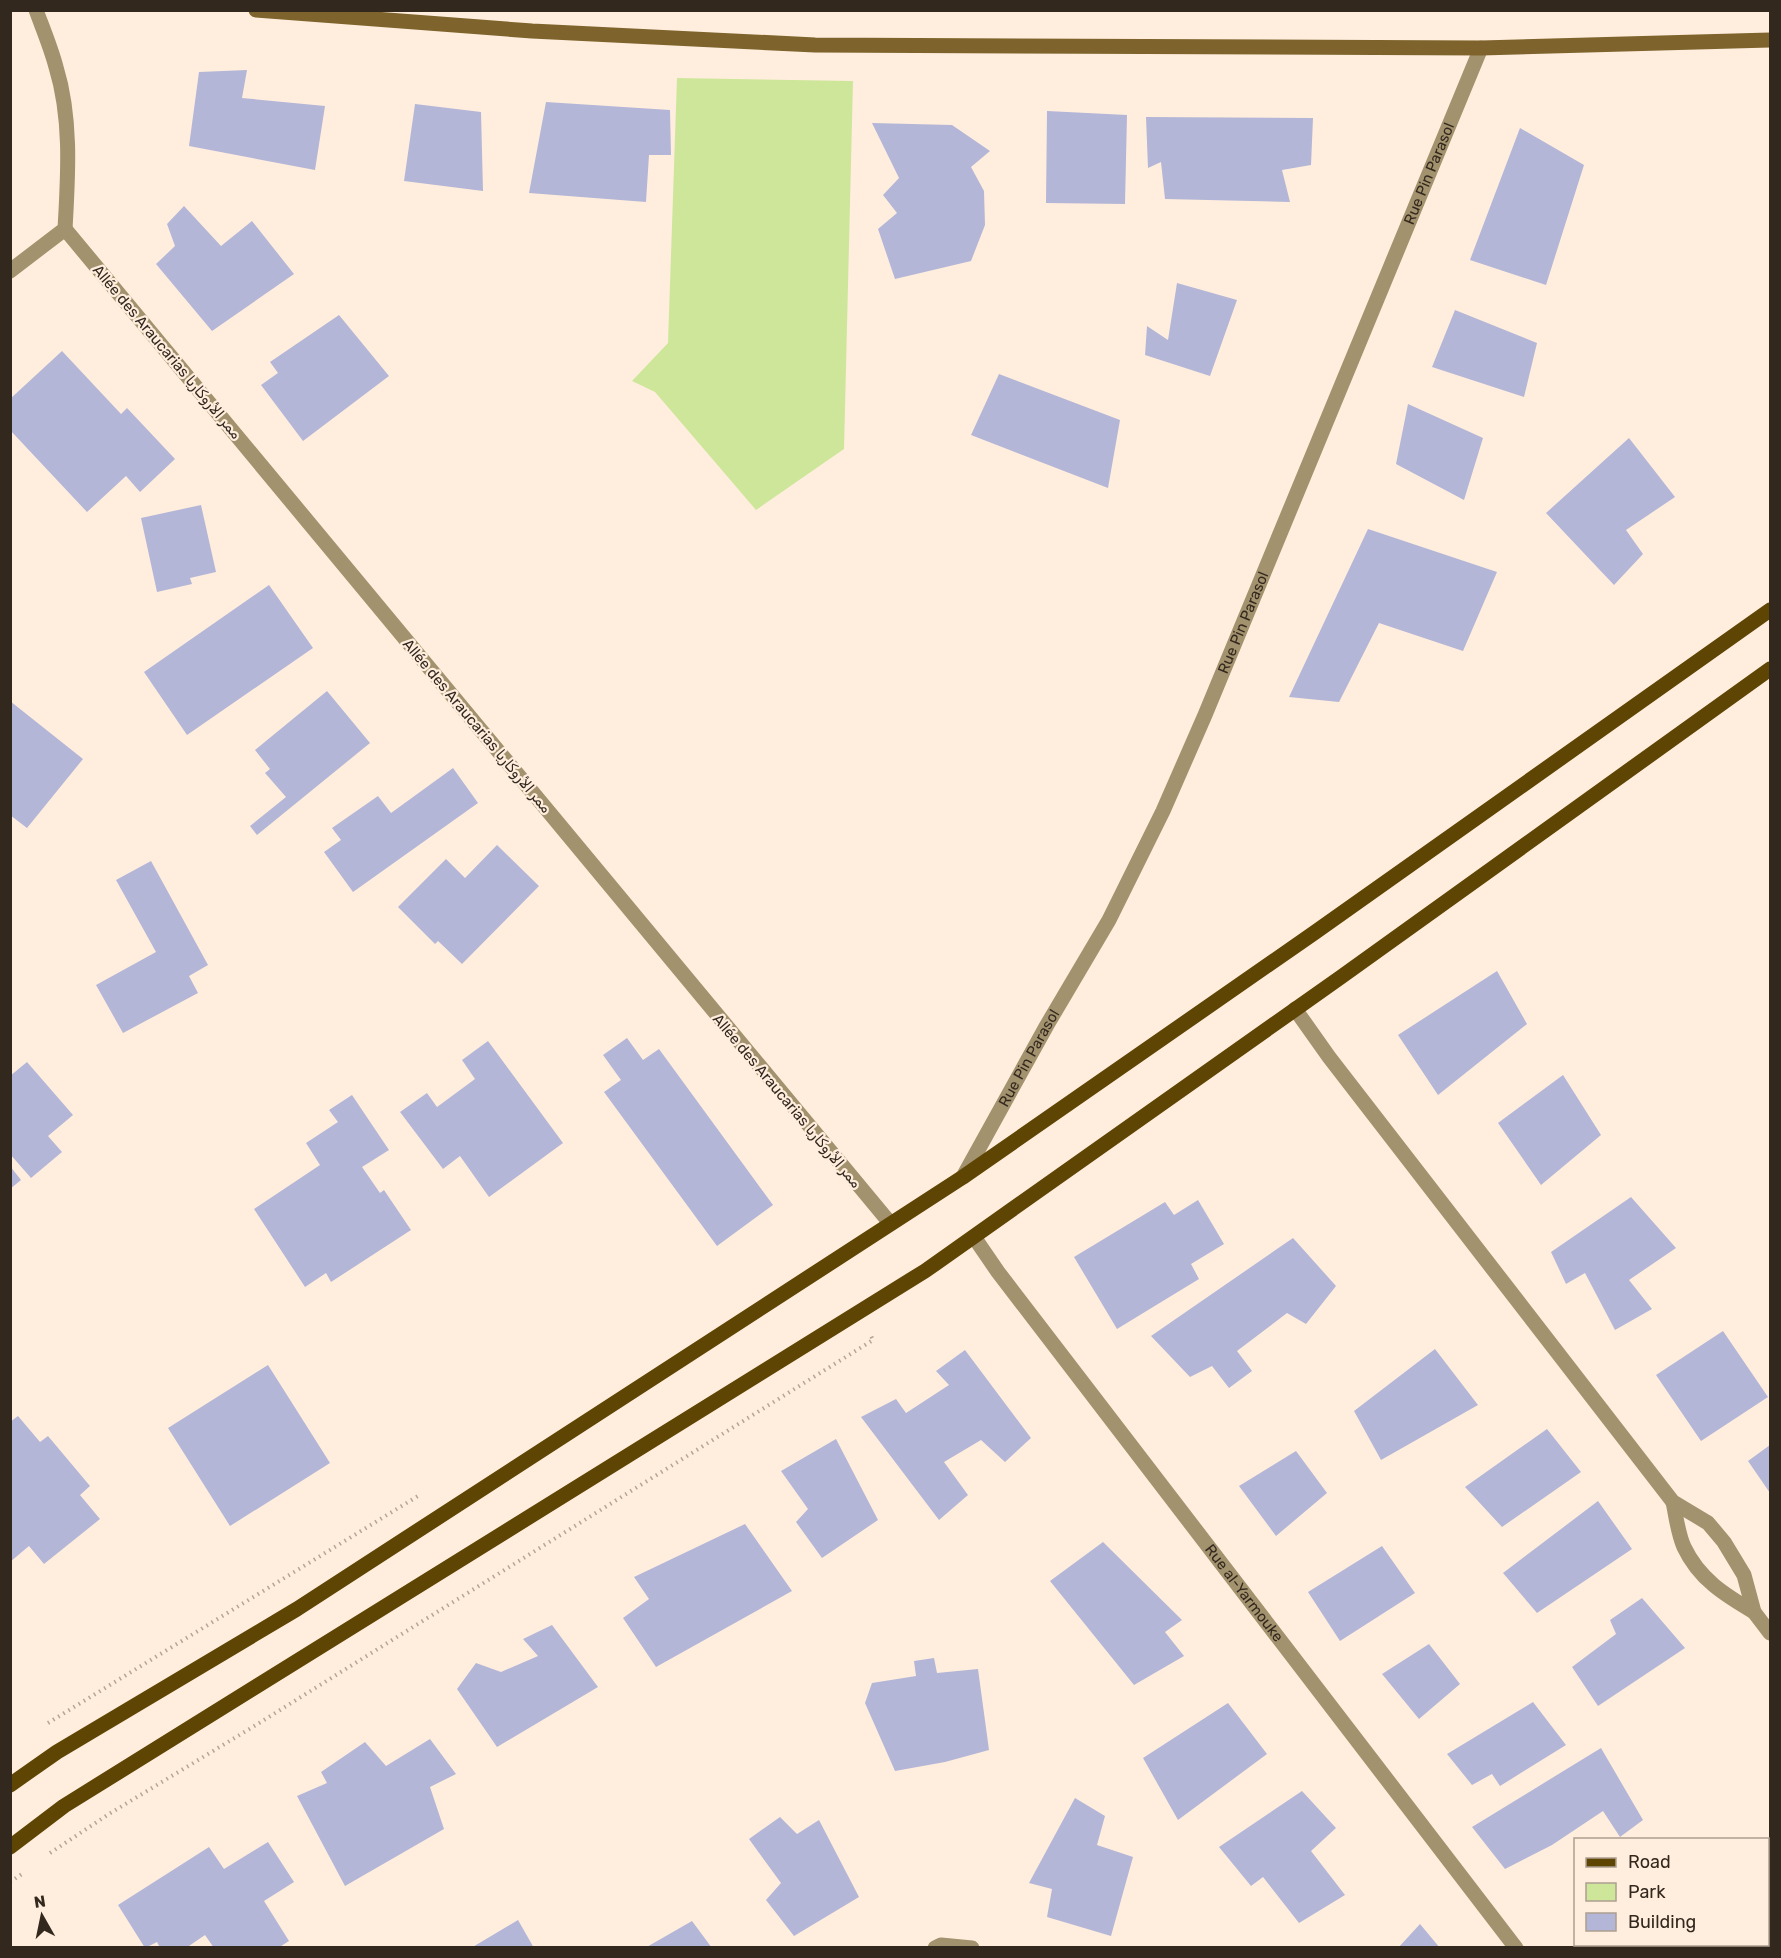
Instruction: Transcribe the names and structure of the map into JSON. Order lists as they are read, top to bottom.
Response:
{
  "streets": {
    "street": ["Rue Pin Parasol", "Allée des Araucarias ممر الأروكاريا", "Rue al-Yarmouke"]
  },
  "legend": ["Road", "Park", "Building"],
  "north": "top"
}
